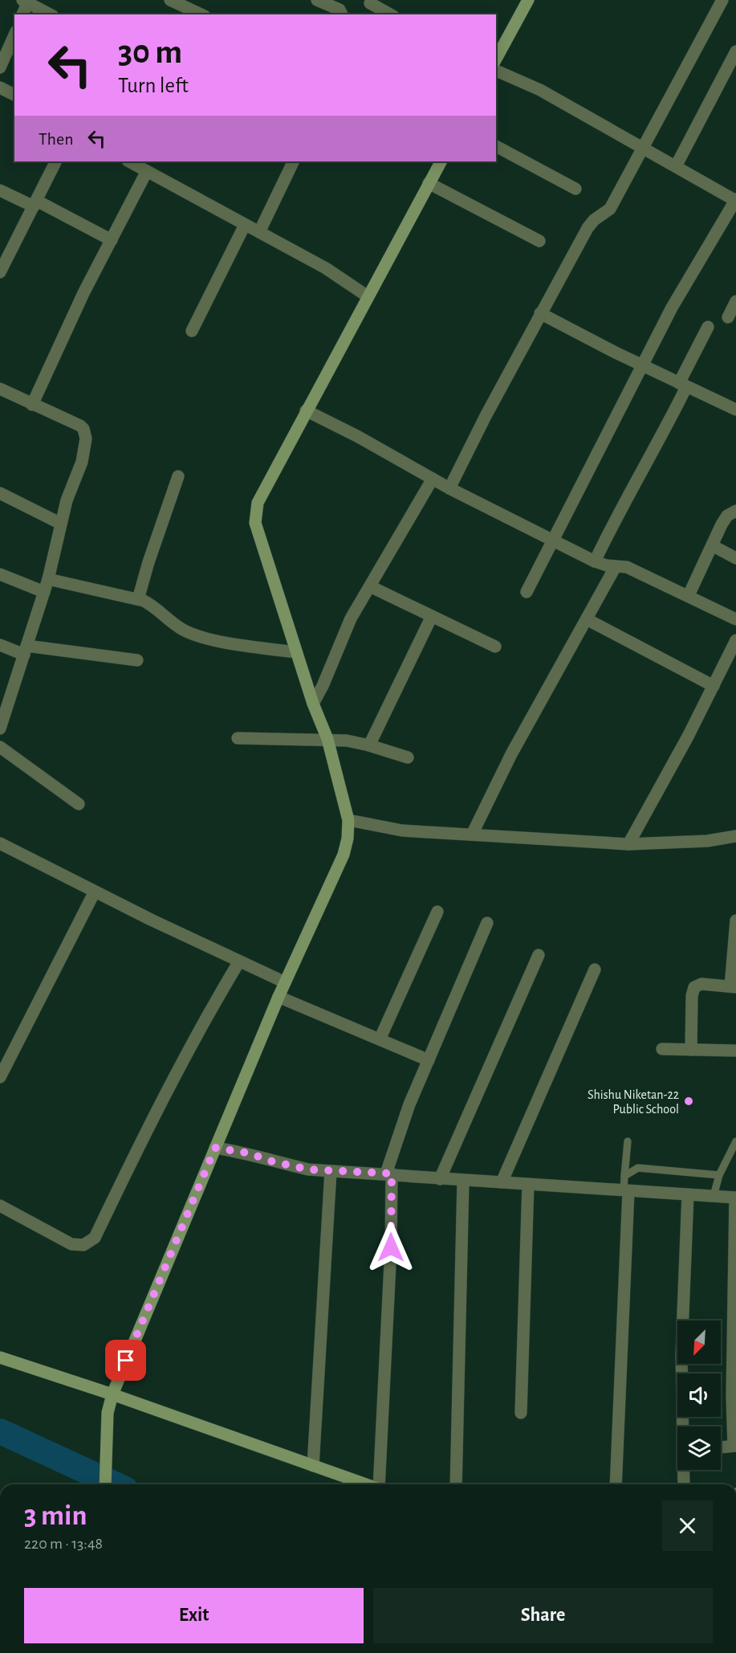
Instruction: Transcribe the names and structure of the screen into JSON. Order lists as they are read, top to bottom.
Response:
{
  "places": ["Shishu Niketan-22 Public School"],
  "north": "bottom left",
  "page": {
    "turn": ["30 m", "Turn left"],
    "then": "Then",
    "heading": ["3 min", "220 m · 13:48"],
    "buttons": ["Exit", "Share"]
  }
}
